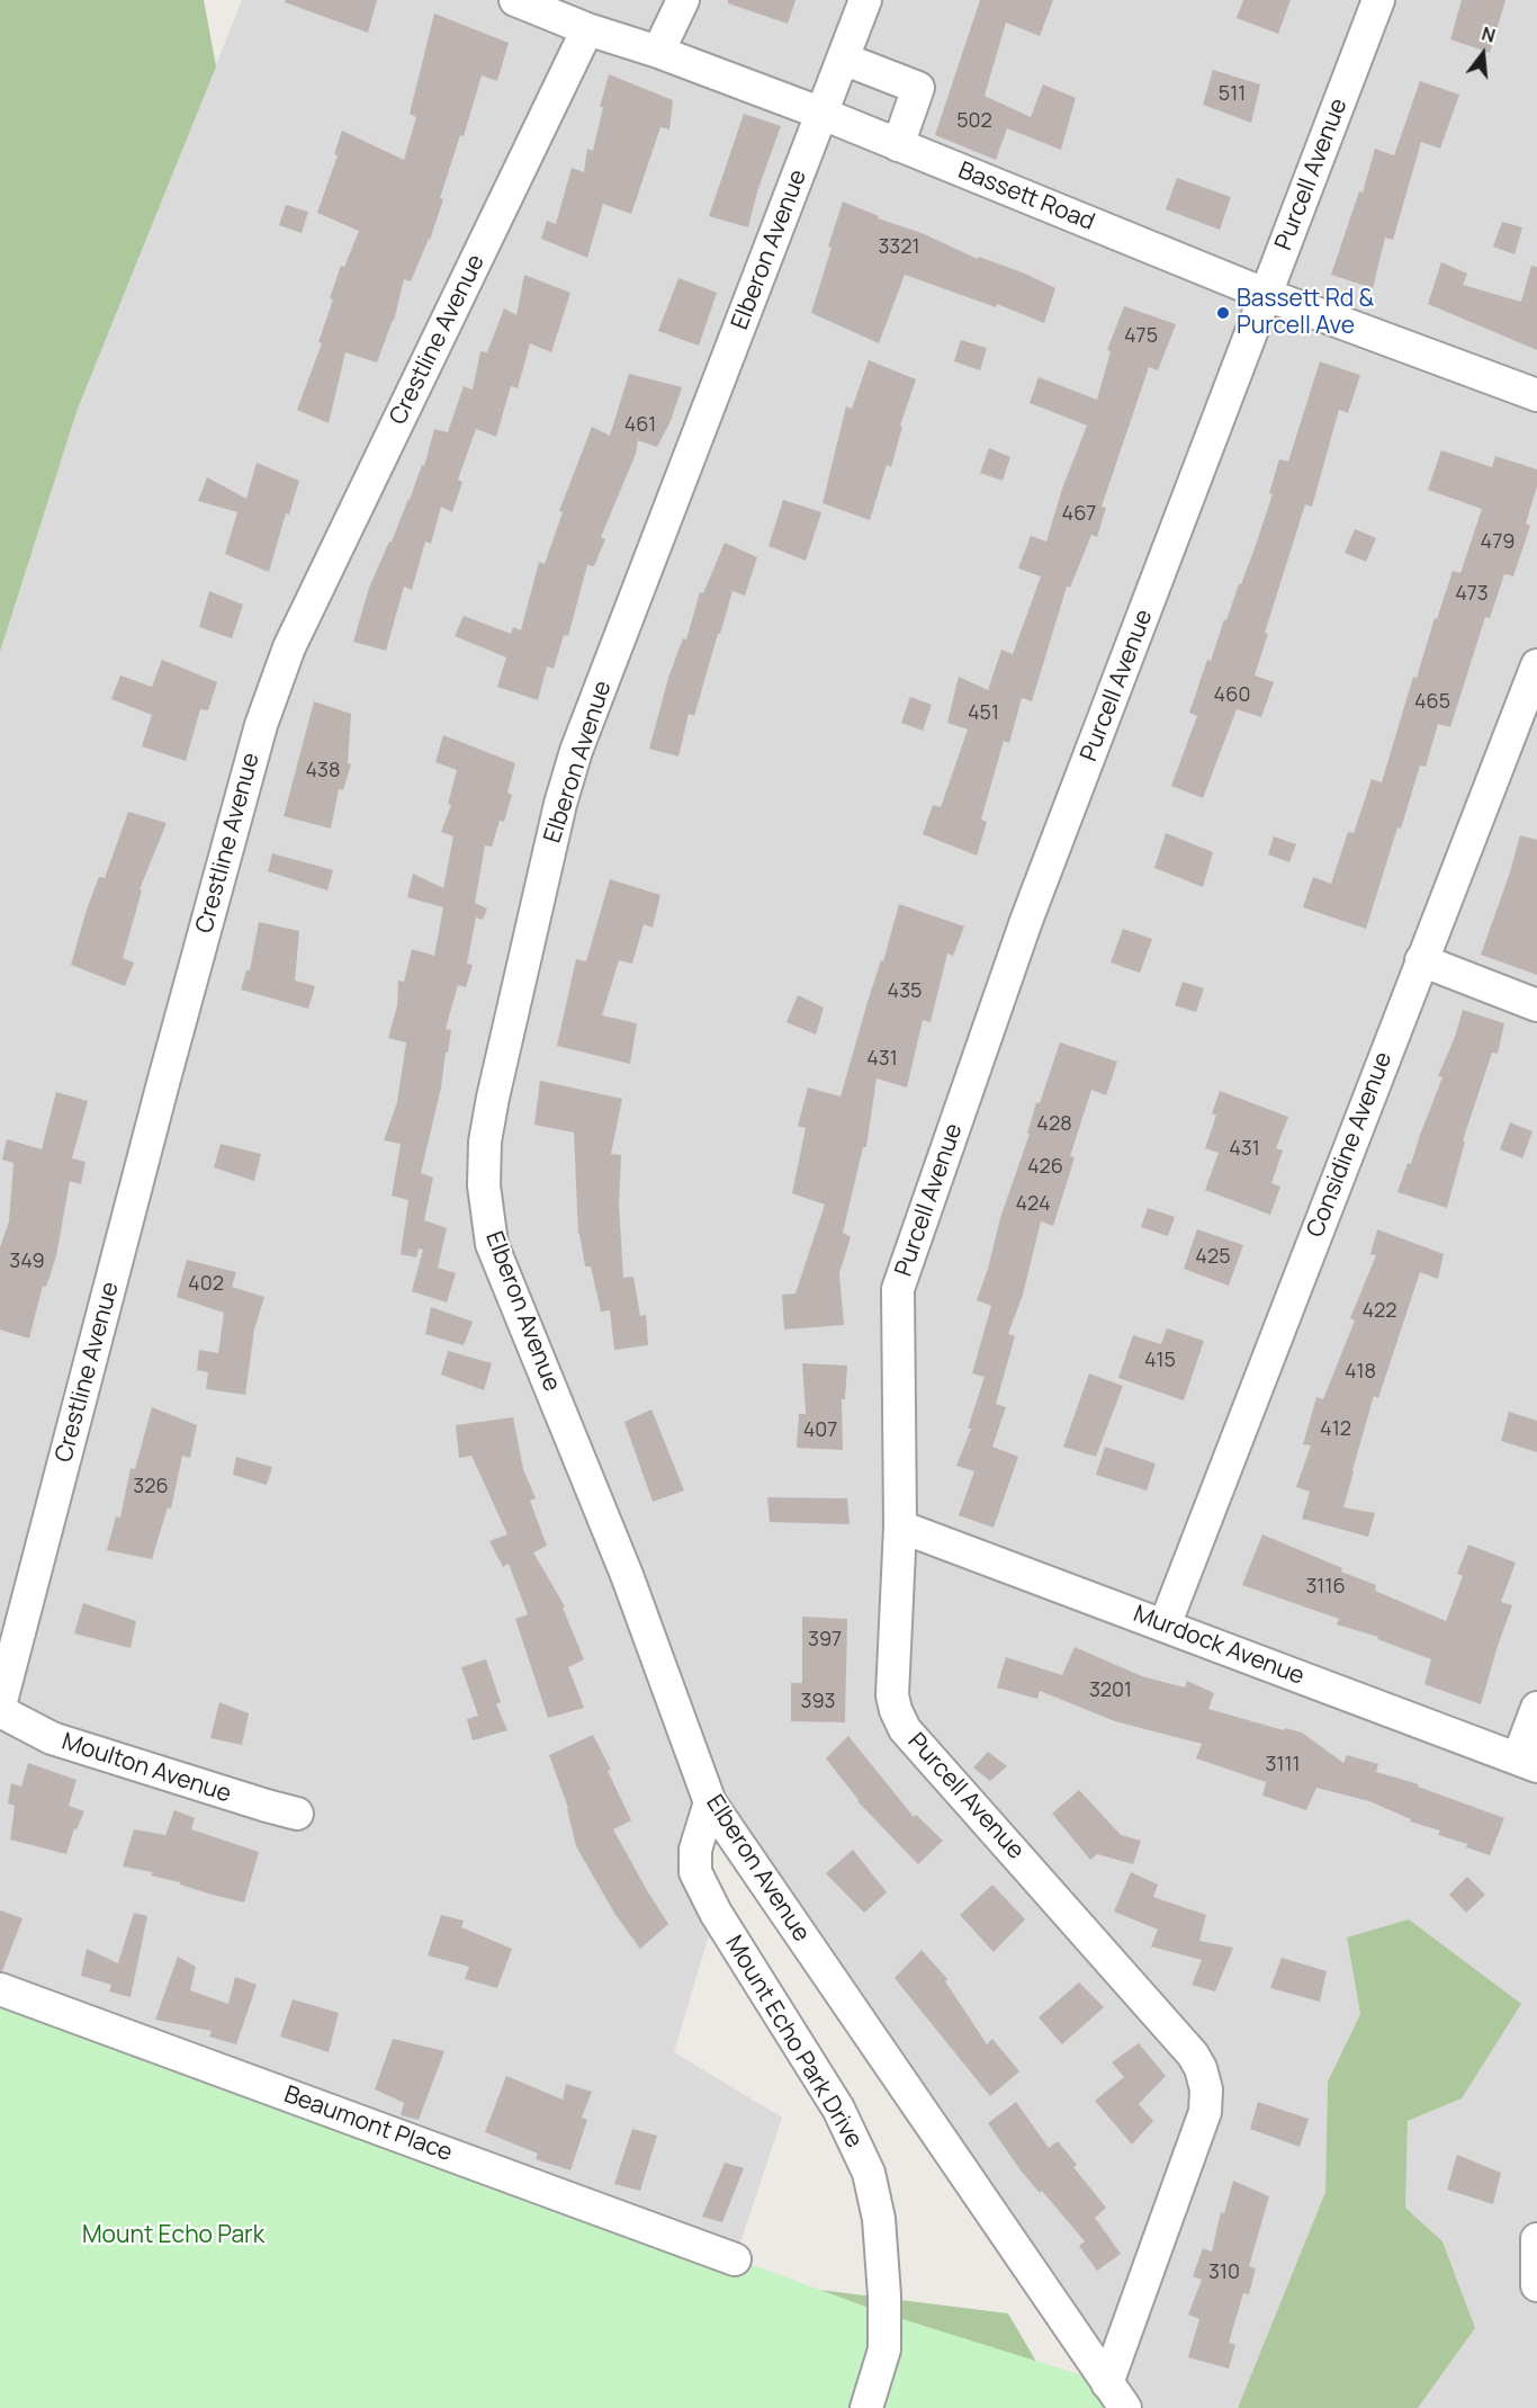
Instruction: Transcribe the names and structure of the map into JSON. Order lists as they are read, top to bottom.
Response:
{
  "streets": {
    "street": [
      "Purcell Avenue",
      "Bassett Road",
      "Elberon Avenue",
      "Crestline Avenue",
      "Considine Avenue",
      "Murdock Avenue",
      "Moulton Avenue",
      "Mount Echo Park Drive",
      "Beaumont Place"
    ]
  },
  "crossings": [
    ["Purcell Avenue", "Bassett Road"],
    ["Purcell Avenue", "Elberon Avenue"],
    ["Purcell Avenue", "Murdock Avenue"],
    ["Bassett Road", "Elberon Avenue"],
    ["Bassett Road", "Crestline Avenue"],
    ["Elberon Avenue", "Mount Echo Park Drive"],
    ["Crestline Avenue", "Moulton Avenue"],
    ["Considine Avenue", "Murdock Avenue"]
  ],
  "parks": ["Mount Echo Park"],
  "places": ["Bassett Rd & Purcell Ave"],
  "house_numbers": [
    "511",
    "502",
    "3321",
    "475",
    "461",
    "467",
    "479",
    "473",
    "460",
    "465",
    "451",
    "438",
    "435",
    "431",
    "428",
    "431",
    "426",
    "424",
    "425",
    "349",
    "402",
    "422",
    "415",
    "418",
    "412",
    "407",
    "326",
    "3116",
    "397",
    "3201",
    "393",
    "3111",
    "310"
  ],
  "north": "top"
}
